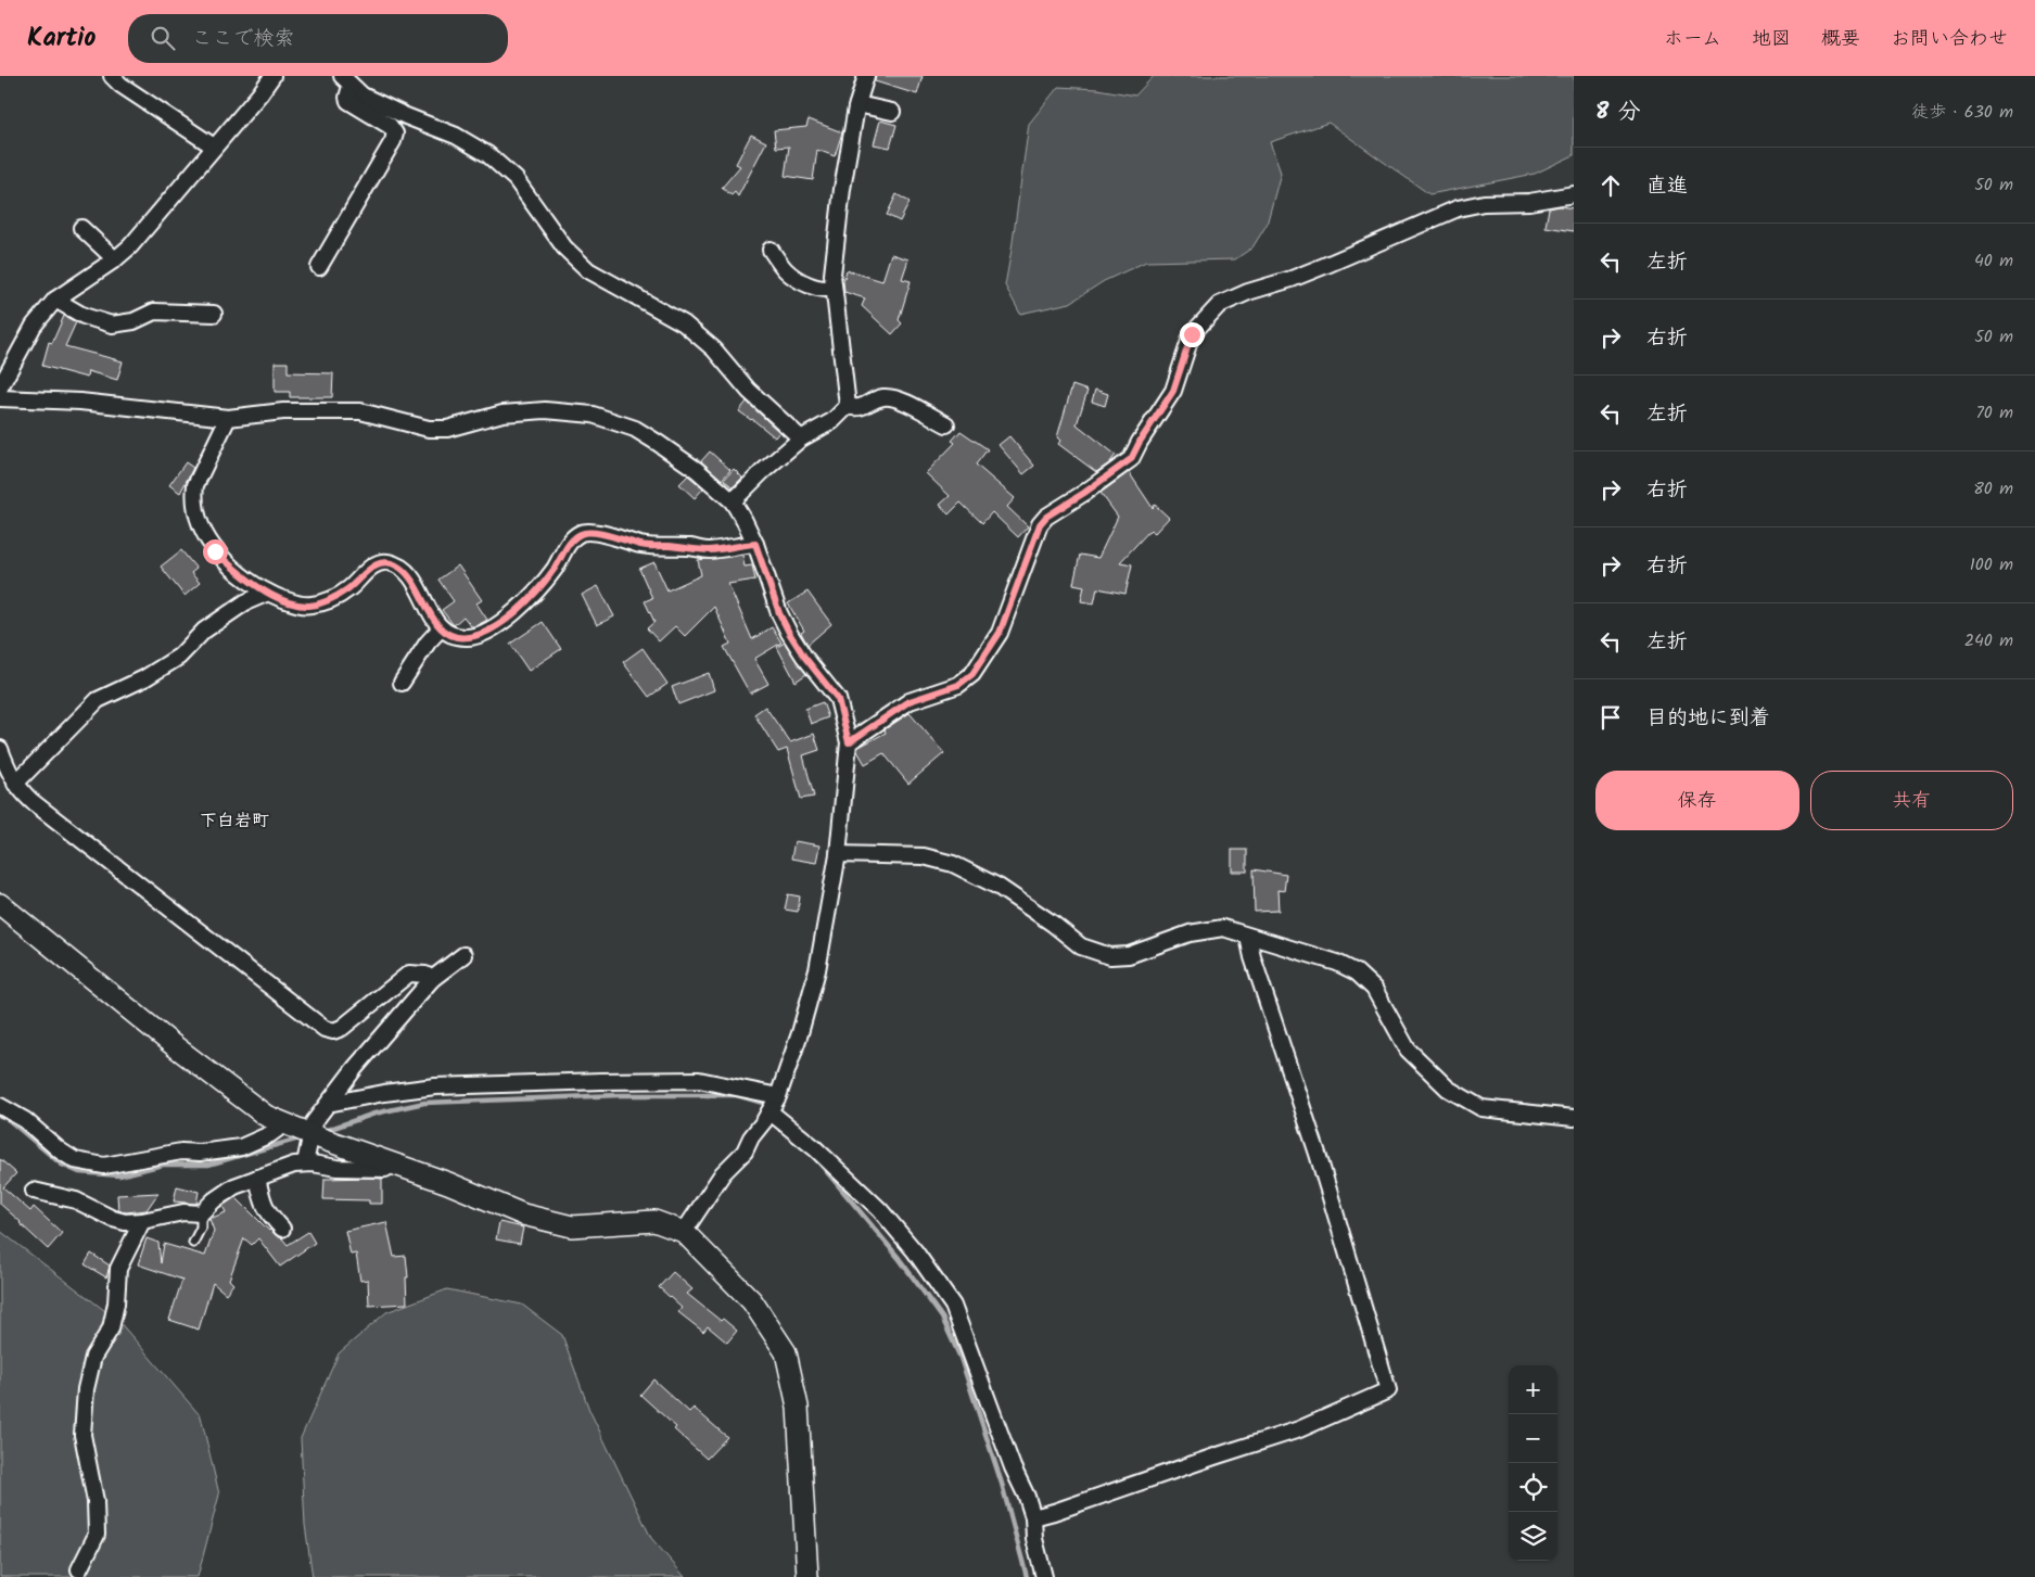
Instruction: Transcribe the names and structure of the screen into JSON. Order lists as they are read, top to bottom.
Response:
{
  "districts": ["下白岩町"],
  "page": {
    "header": "Kartio",
    "search": "ここで検索",
    "nav": [
      "ホーム",
      "地図",
      "概要",
      "お問い合わせ"
    ],
    "heading": ["8 分", "徒歩 · 630 m"],
    "list": [
      ["直進", "50 m"],
      ["左折", "40 m"],
      ["右折", "50 m"],
      ["左折", "70 m"],
      ["右折", "80 m"],
      ["右折", "100 m"],
      ["左折", "240 m"],
      "目的地に到着"
    ],
    "buttons": ["保存", "共有"],
    "map_buttons": ["+", "−"]
  }
}
